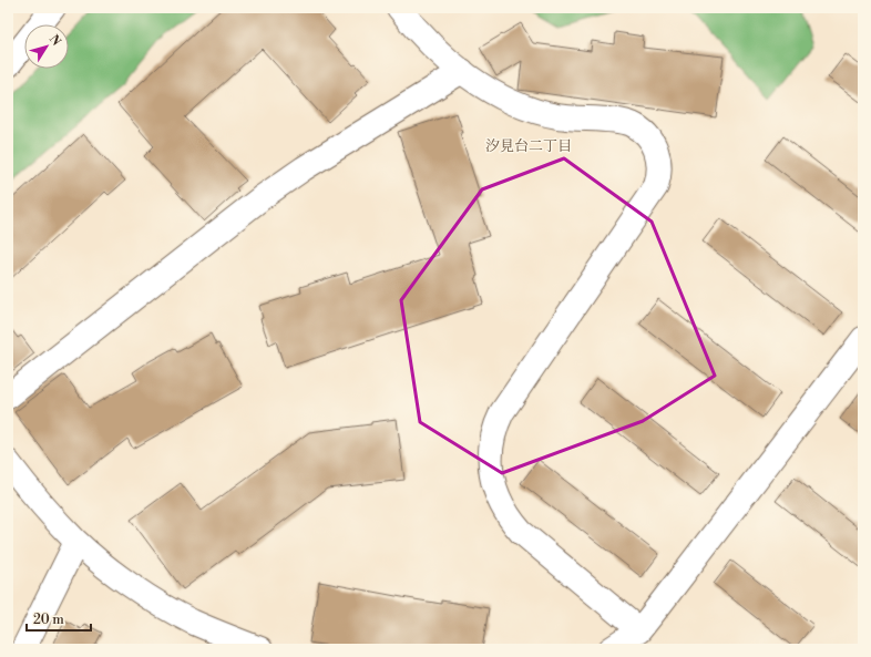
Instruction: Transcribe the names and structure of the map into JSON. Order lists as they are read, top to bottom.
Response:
{
  "districts": ["汐見台二丁目"],
  "scale_bar": "20 m",
  "north": "top right"
}
